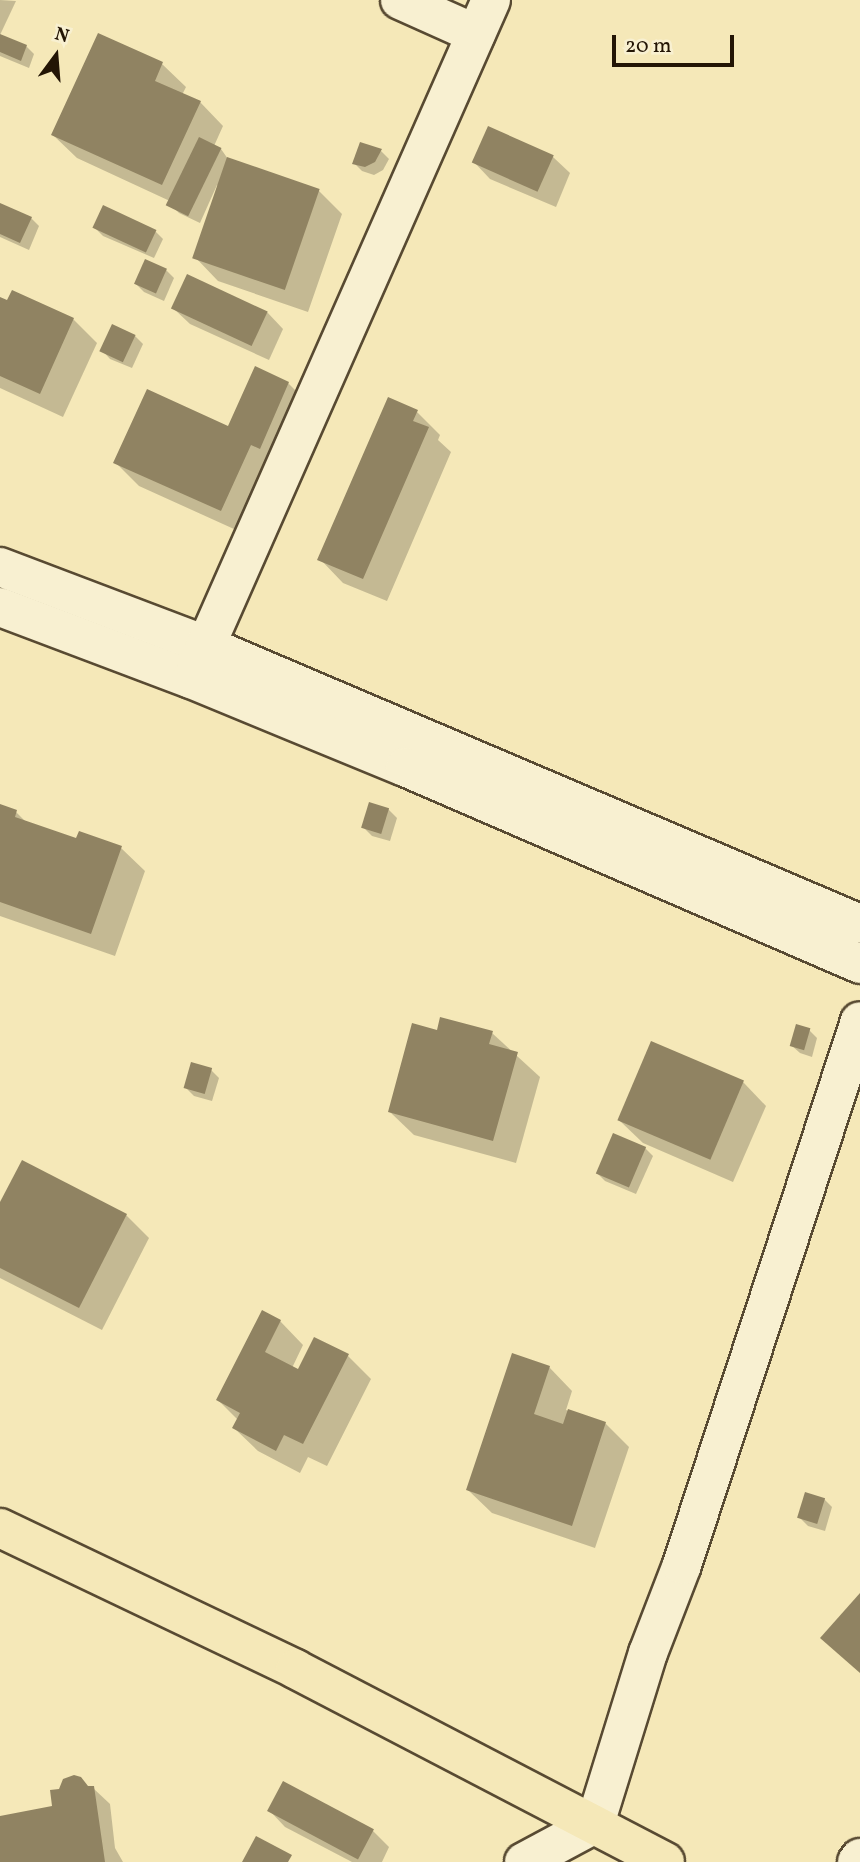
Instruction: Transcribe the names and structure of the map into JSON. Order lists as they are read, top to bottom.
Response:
{
  "scale_bar": "20 m",
  "north": "top"
}
